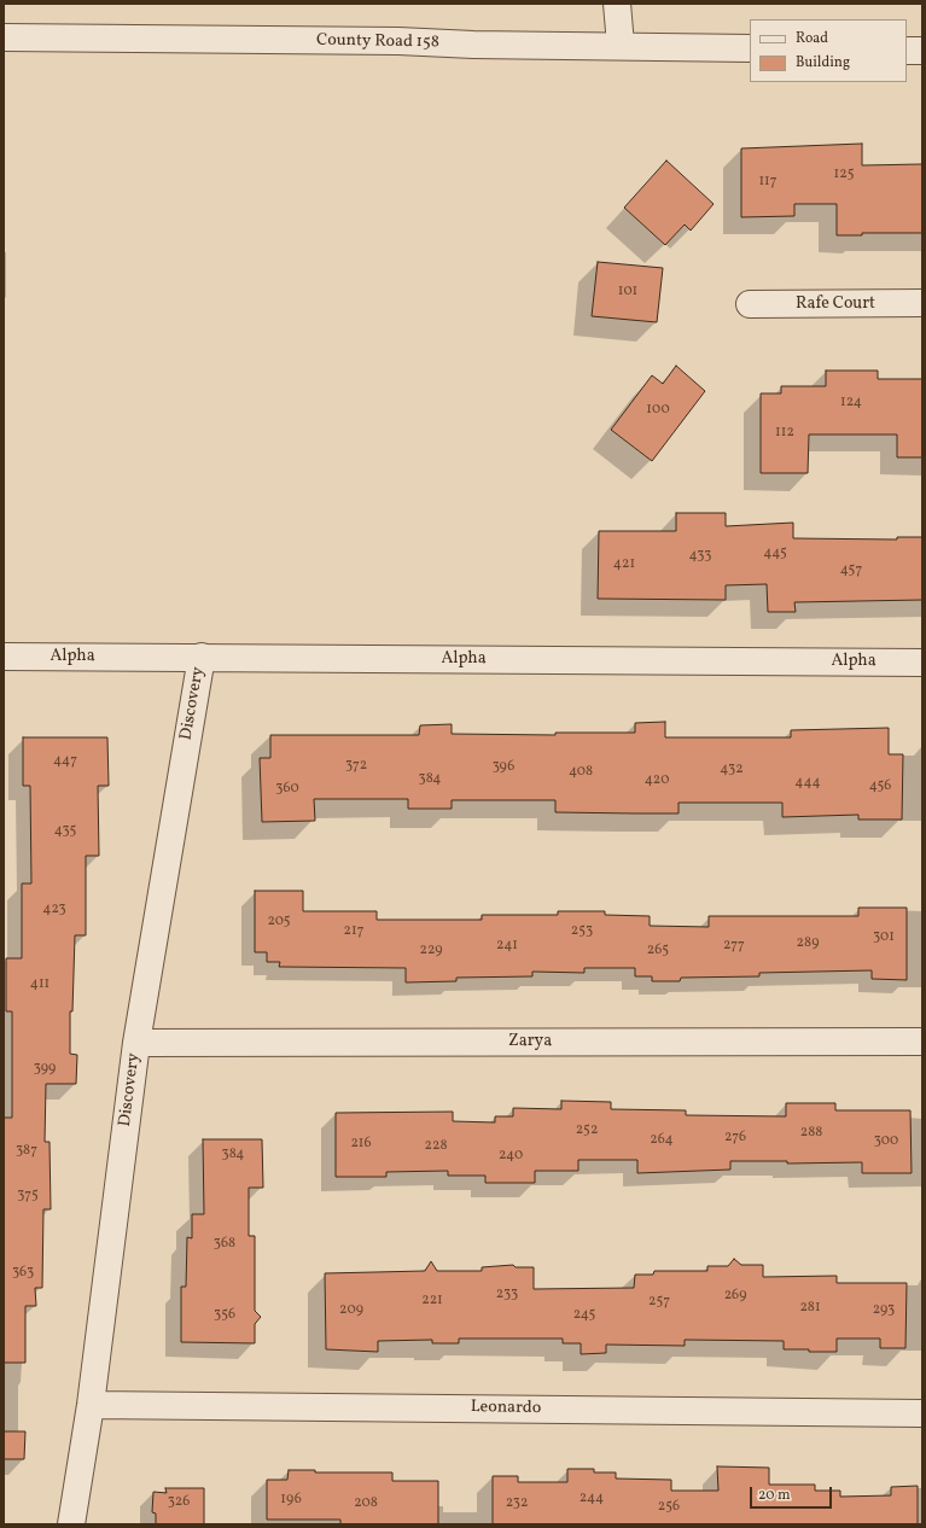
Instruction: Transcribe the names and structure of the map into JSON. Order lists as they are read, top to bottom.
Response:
{
  "streets": {
    "street": [
      "County Road 158",
      "Rafe Court",
      "Alpha",
      "Discovery",
      "Zarya",
      "Leonardo"
    ]
  },
  "crossings": [
    ["Alpha", "Discovery"],
    ["Discovery", "Zarya"],
    ["Discovery", "Leonardo"]
  ],
  "house_numbers": [
    "125",
    "117",
    "101",
    "124",
    "100",
    "112",
    "445",
    "433",
    "421",
    "457",
    "447",
    "372",
    "396",
    "432",
    "408",
    "384",
    "420",
    "444",
    "456",
    "360",
    "435",
    "423",
    "205",
    "217",
    "253",
    "301",
    "289",
    "241",
    "277",
    "229",
    "265",
    "411",
    "399",
    "252",
    "288",
    "276",
    "264",
    "300",
    "216",
    "228",
    "387",
    "384",
    "240",
    "375",
    "368",
    "363",
    "233",
    "269",
    "221",
    "257",
    "281",
    "209",
    "293",
    "356",
    "245",
    "244",
    "196",
    "326",
    "208",
    "232",
    "256"
  ],
  "legend": ["Road", "Building"],
  "scale_bar": "20 m"
}
